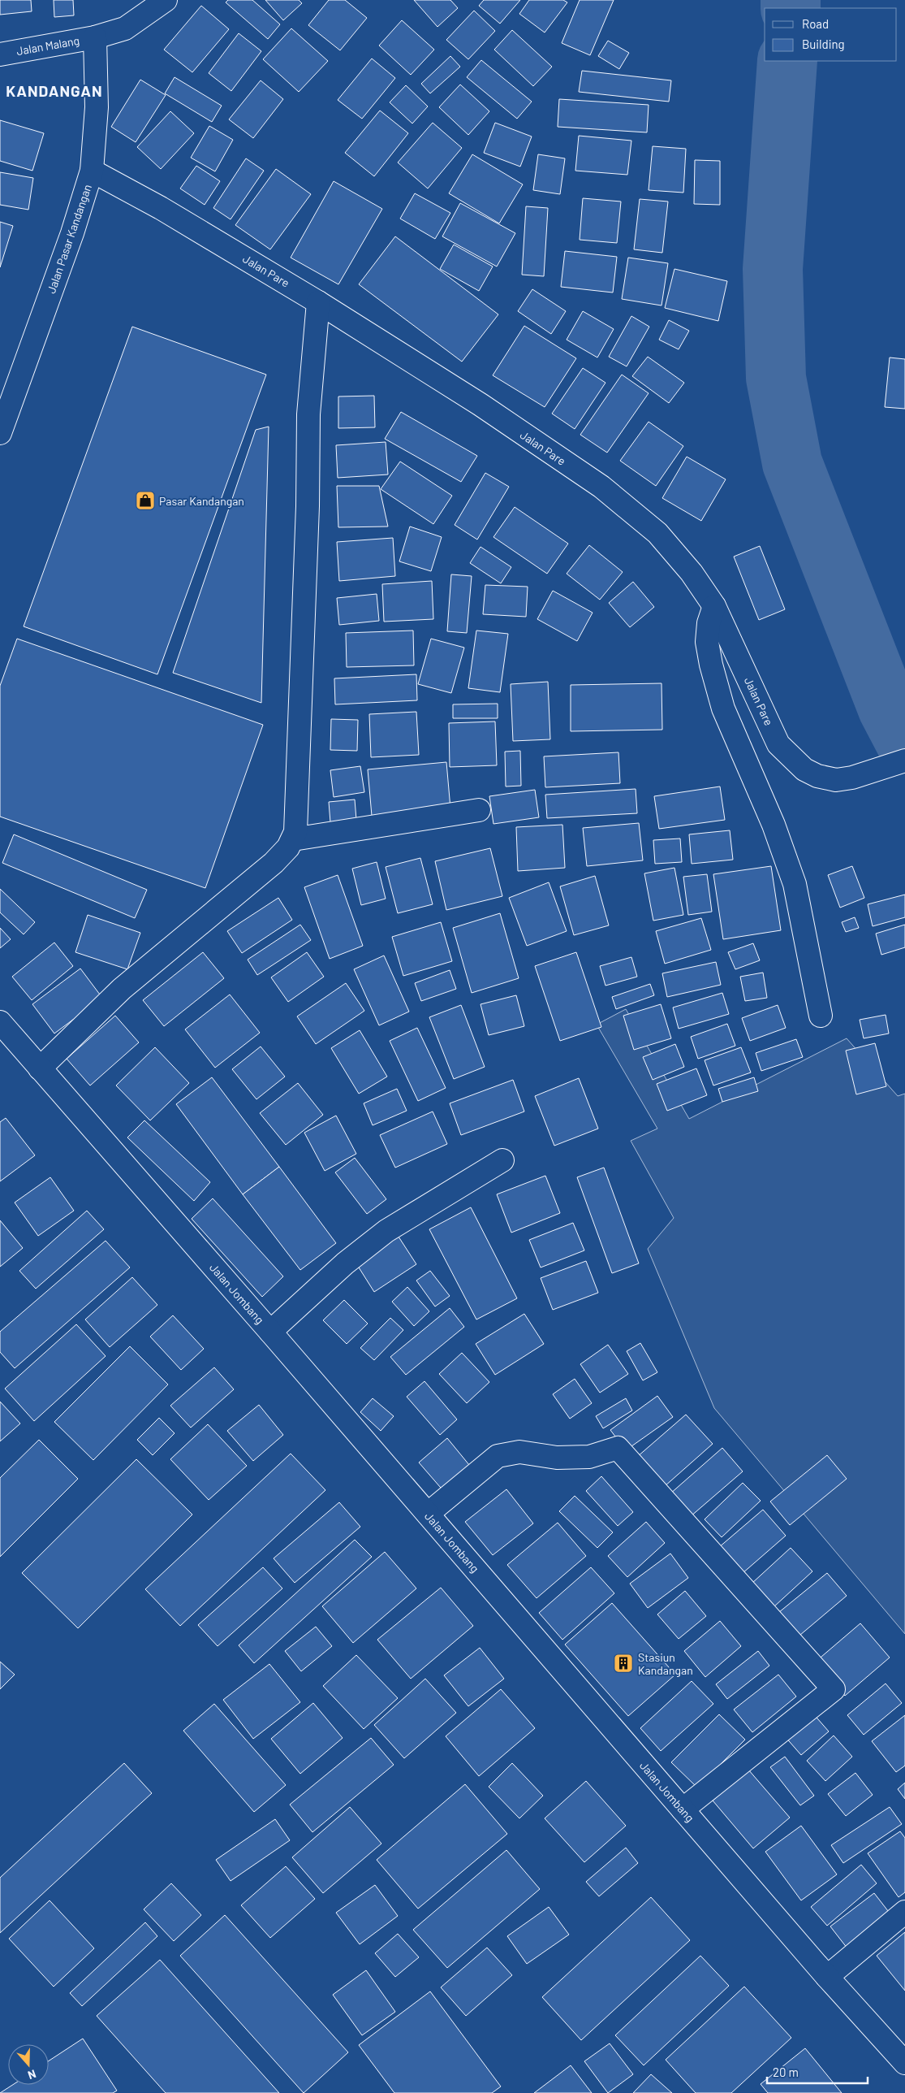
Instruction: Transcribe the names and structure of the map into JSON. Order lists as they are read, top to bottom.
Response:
{
  "streets": {
    "street": [
      "Jalan Malang",
      "Jalan Pasar Kandangan",
      "Jalan Pare",
      "Jalan Jombang"
    ]
  },
  "crossings": [
    ["Jalan Malang", "Jalan Pasar Kandangan"],
    ["Jalan Pasar Kandangan", "Jalan Pare"]
  ],
  "districts": ["KANDANGAN"],
  "places": {
    "shop": ["Pasar Kandangan"],
    "building": ["Stasiun Kandangan"]
  },
  "legend": ["Road", "Building"],
  "scale_bar": "20 m",
  "north": "bottom"
}
